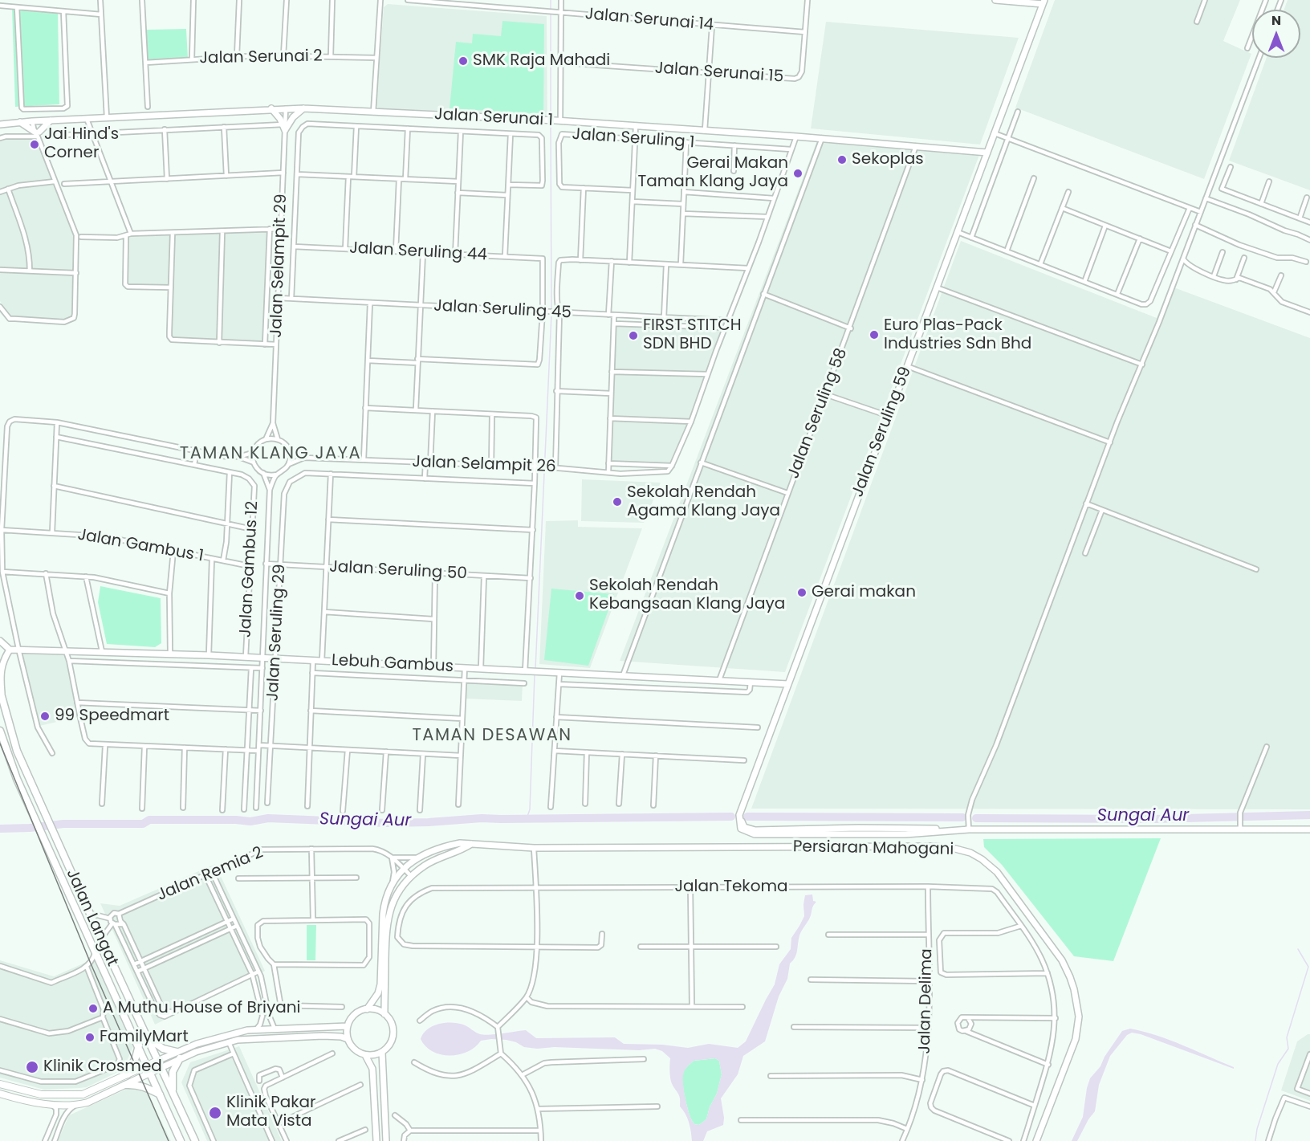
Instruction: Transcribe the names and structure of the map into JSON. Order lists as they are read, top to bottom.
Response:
{
  "streets": {
    "highway": ["Jalan Langat"],
    "main road": [
      "Jalan Serunai 1",
      "Jalan Seruling 59",
      "Lebuh Gambus",
      "Persiaran Mahogani"
    ],
    "street": [
      "Jalan Serunai 14",
      "Jalan Serunai 2",
      "Jalan Serunai 15",
      "Jalan Seruling 1",
      "Jalan Seruling 44",
      "Jalan Selampit 29",
      "Jalan Seruling 45",
      "Jalan Seruling 58",
      "Jalan Selampit 26",
      "Jalan Gambus 1",
      "Jalan Gambus 12",
      "Jalan Seruling 50",
      "Jalan Seruling 29",
      "Jalan Remia 2",
      "Jalan Tekoma",
      "Jalan Delima"
    ]
  },
  "crossings": [
    ["Jalan Serunai 14", "Jalan Serunai 15"],
    ["Jalan Serunai 1", "Jalan Selampit 29"],
    ["Jalan Serunai 1", "Jalan Seruling 58"],
    ["Jalan Serunai 1", "Jalan Seruling 59"],
    ["Jalan Seruling 44", "Jalan Selampit 29"],
    ["Jalan Seruling 44", "Jalan Seruling 45"],
    ["Jalan Selampit 29", "Jalan Seruling 45"],
    ["Jalan Selampit 29", "Jalan Selampit 26"],
    ["Jalan Seruling 58", "Lebuh Gambus"],
    ["Jalan Seruling 59", "Lebuh Gambus"],
    ["Jalan Gambus 1", "Jalan Gambus 12"],
    ["Jalan Gambus 12", "Lebuh Gambus"],
    ["Jalan Seruling 50", "Jalan Seruling 29"],
    ["Jalan Seruling 29", "Lebuh Gambus"],
    ["Persiaran Mahogani", "Jalan Remia 2"],
    ["Jalan Tekoma", "Jalan Delima"]
  ],
  "districts": ["TAMAN KLANG JAYA", "TAMAN DESAWAN"],
  "water": ["Sungai Aur"],
  "places": [
    "SMK Raja Mahadi",
    "Jai Hind's Corner",
    "Sekoplas",
    "Gerai Makan Taman Klang Jaya",
    "Euro Plas-Pack Industries Sdn Bhd",
    "FIRST STITCH SDN BHD",
    "Sekolah Rendah Agama Klang Jaya",
    "Gerai makan",
    "Sekolah Rendah Kebangsaan Klang Jaya",
    "99 Speedmart",
    "A Muthu House of Briyani",
    "FamilyMart",
    "Klinik Crosmed",
    "Klinik Pakar Mata Vista"
  ],
  "north": "top"
}
